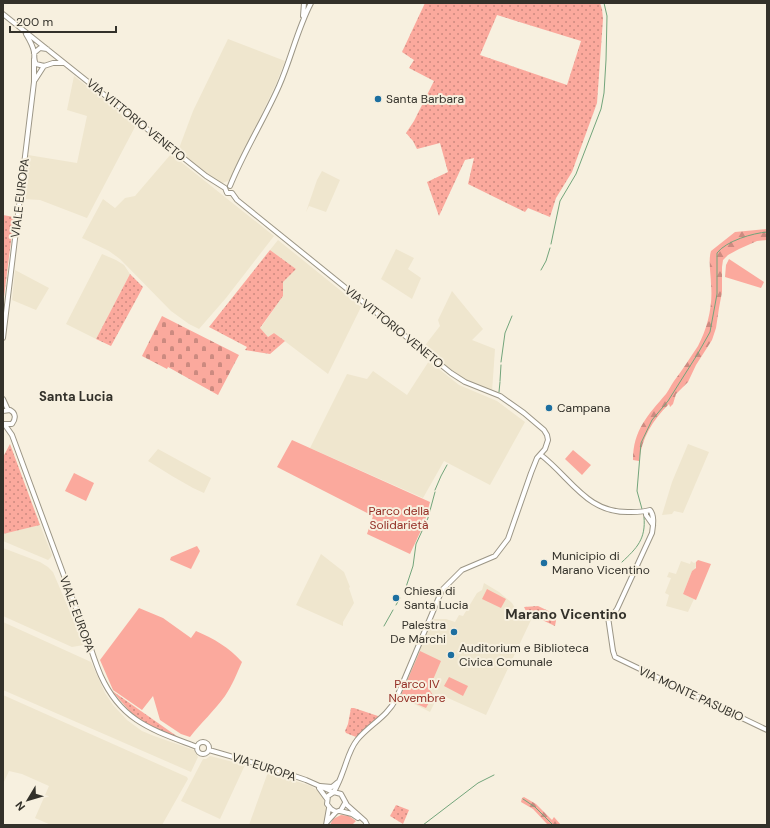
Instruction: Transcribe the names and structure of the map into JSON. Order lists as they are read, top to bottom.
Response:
{
  "streets": {
    "street": [
      "VIA VITTORIO VENETO",
      "VIALE EUROPA",
      "VIA MONTE PASUBIO",
      "VIA EUROPA"
    ]
  },
  "crossings": [
    ["VIA VITTORIO VENETO", "VIALE EUROPA"],
    ["VIA VITTORIO VENETO", "VIA MONTE PASUBIO"],
    ["VIALE EUROPA", "VIA EUROPA"]
  ],
  "districts": ["Santa Lucia", "Marano Vicentino"],
  "parks": ["Parco della Solidarietà", "Parco IV Novembre"],
  "places": [
    "Santa Barbara",
    "Campana",
    "Municipio di Marano Vicentino",
    "Chiesa di Santa Lucia",
    "Palestra De Marchi",
    "Auditorium e Biblioteca Civica Comunale"
  ],
  "scale_bar": "200 m",
  "north": "bottom left"
}
